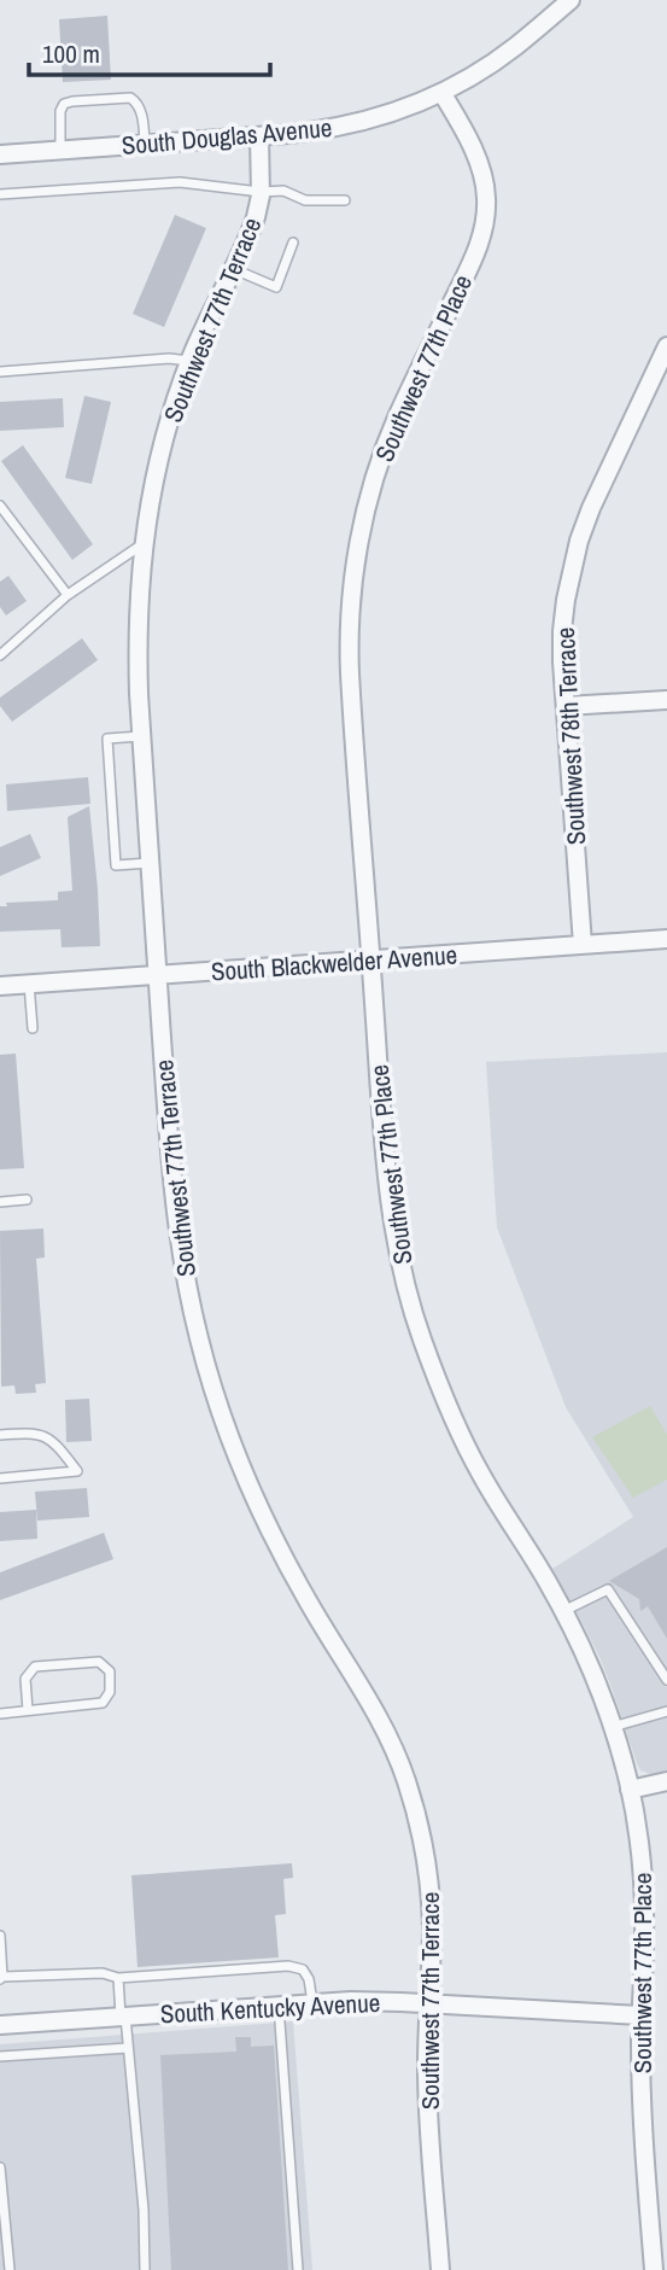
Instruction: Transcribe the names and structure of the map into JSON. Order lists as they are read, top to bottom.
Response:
{
  "streets": {
    "street": [
      "South Douglas Avenue",
      "Southwest 77th Terrace",
      "Southwest 77th Place",
      "Southwest 78th Terrace",
      "South Blackwelder Avenue",
      "South Kentucky Avenue"
    ]
  },
  "crossings": [
    ["South Douglas Avenue", "Southwest 77th Terrace"],
    ["South Douglas Avenue", "Southwest 77th Place"],
    ["Southwest 77th Terrace", "South Blackwelder Avenue"],
    ["Southwest 77th Terrace", "South Kentucky Avenue"],
    ["Southwest 77th Place", "South Blackwelder Avenue"],
    ["Southwest 77th Place", "South Kentucky Avenue"],
    ["Southwest 78th Terrace", "South Blackwelder Avenue"]
  ],
  "scale_bar": "100 m"
}
